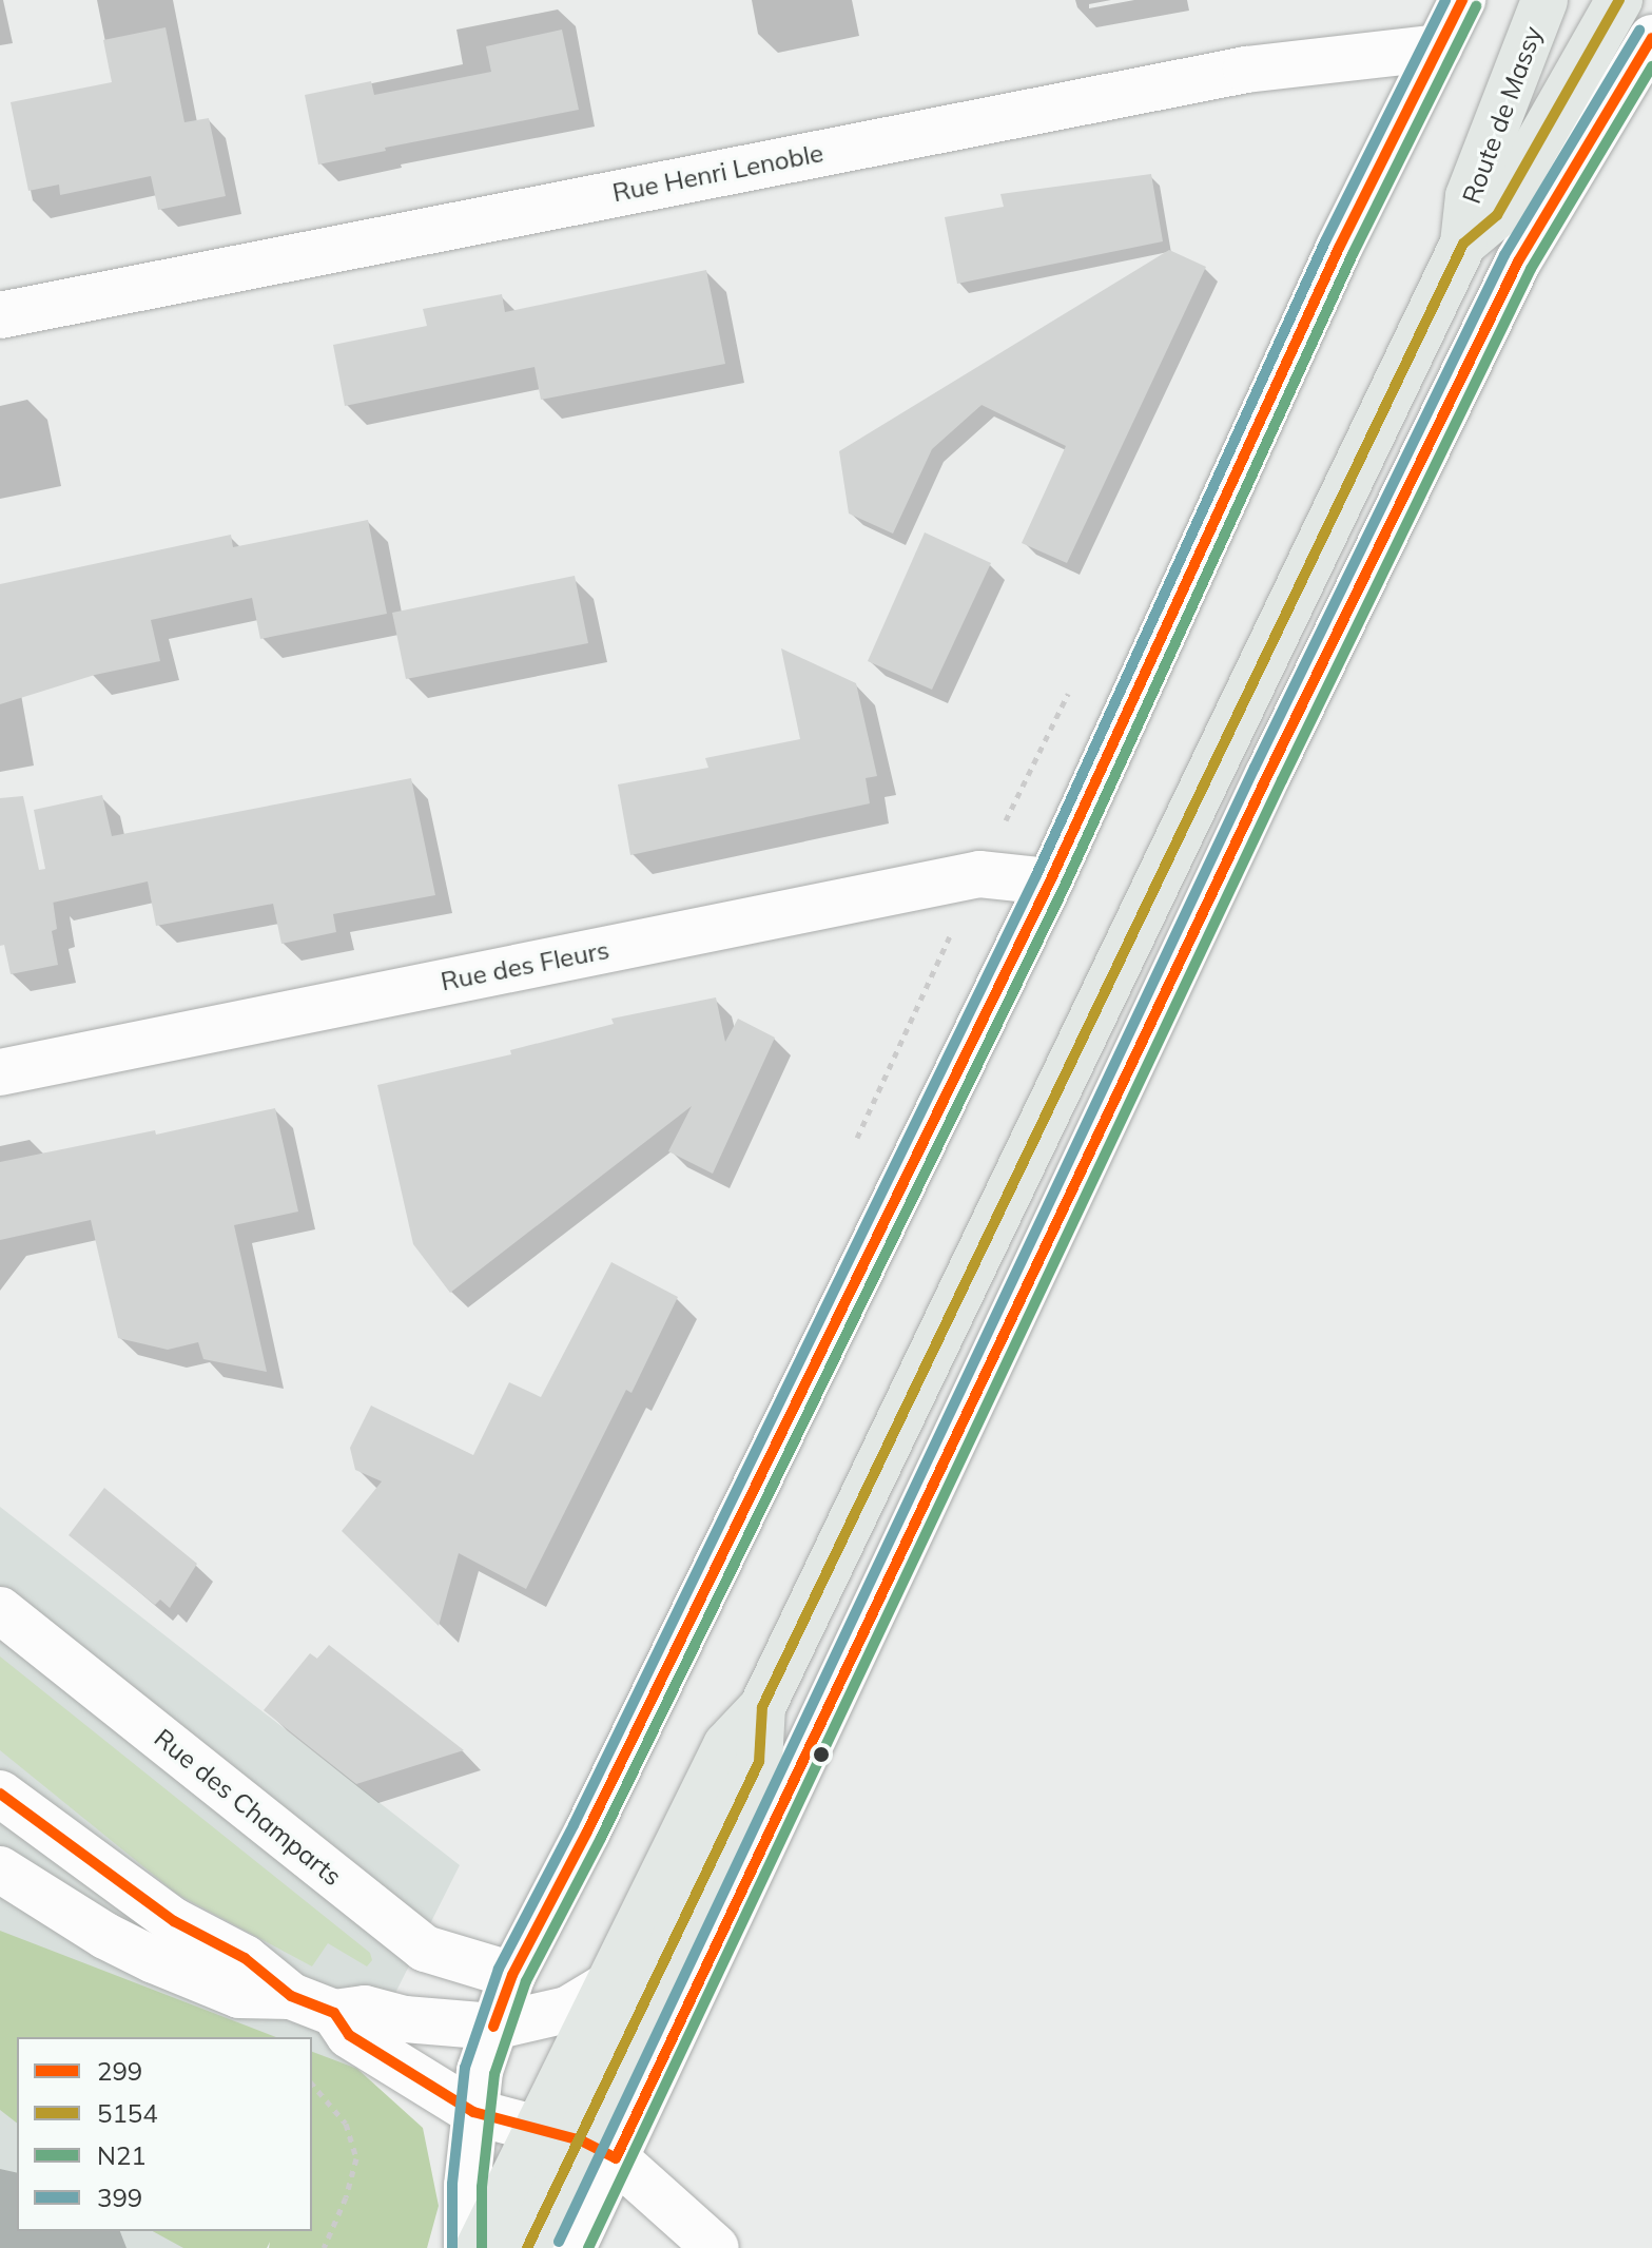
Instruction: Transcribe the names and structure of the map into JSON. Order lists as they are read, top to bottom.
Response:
{
  "streets": {
    "main road": ["Route de Massy"],
    "street": ["Rue Henri Lenoble", "Rue des Fleurs", "Rue des Champarts"]
  },
  "lines": [
    "transit line 299",
    "transit line 5154",
    "transit line 399",
    "transit line N21"
  ],
  "legend": [
    "299",
    "5154",
    "N21",
    "399"
  ]
}
